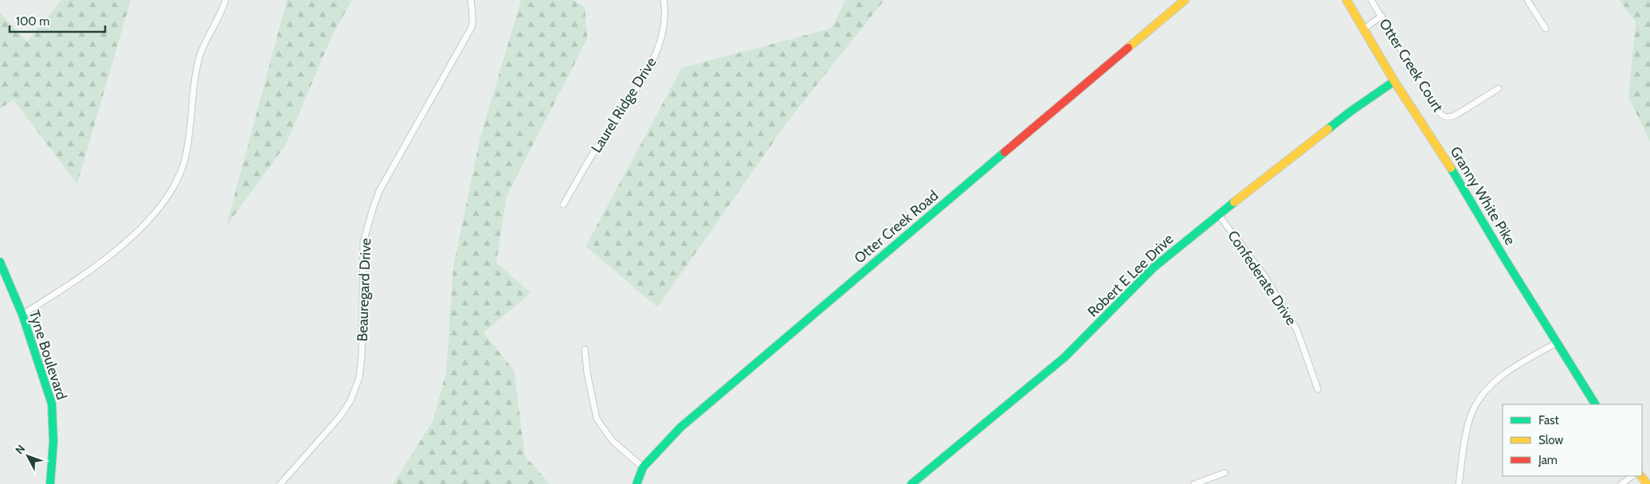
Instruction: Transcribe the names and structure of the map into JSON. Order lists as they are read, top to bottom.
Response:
{
  "streets": {
    "street": [
      "Otter Creek Court",
      "Laurel Ridge Drive",
      "Granny White Pike",
      "Otter Creek Road",
      "Robert E Lee Drive",
      "Confederate Drive",
      "Beauregard Drive",
      "Tyne Boulevard"
    ]
  },
  "crossings": [
    ["Granny White Pike", "Robert E Lee Drive"],
    ["Robert E Lee Drive", "Confederate Drive"]
  ],
  "legend": ["Fast", "Slow", "Jam"],
  "scale_bar": "100 m",
  "north": "top left"
}
